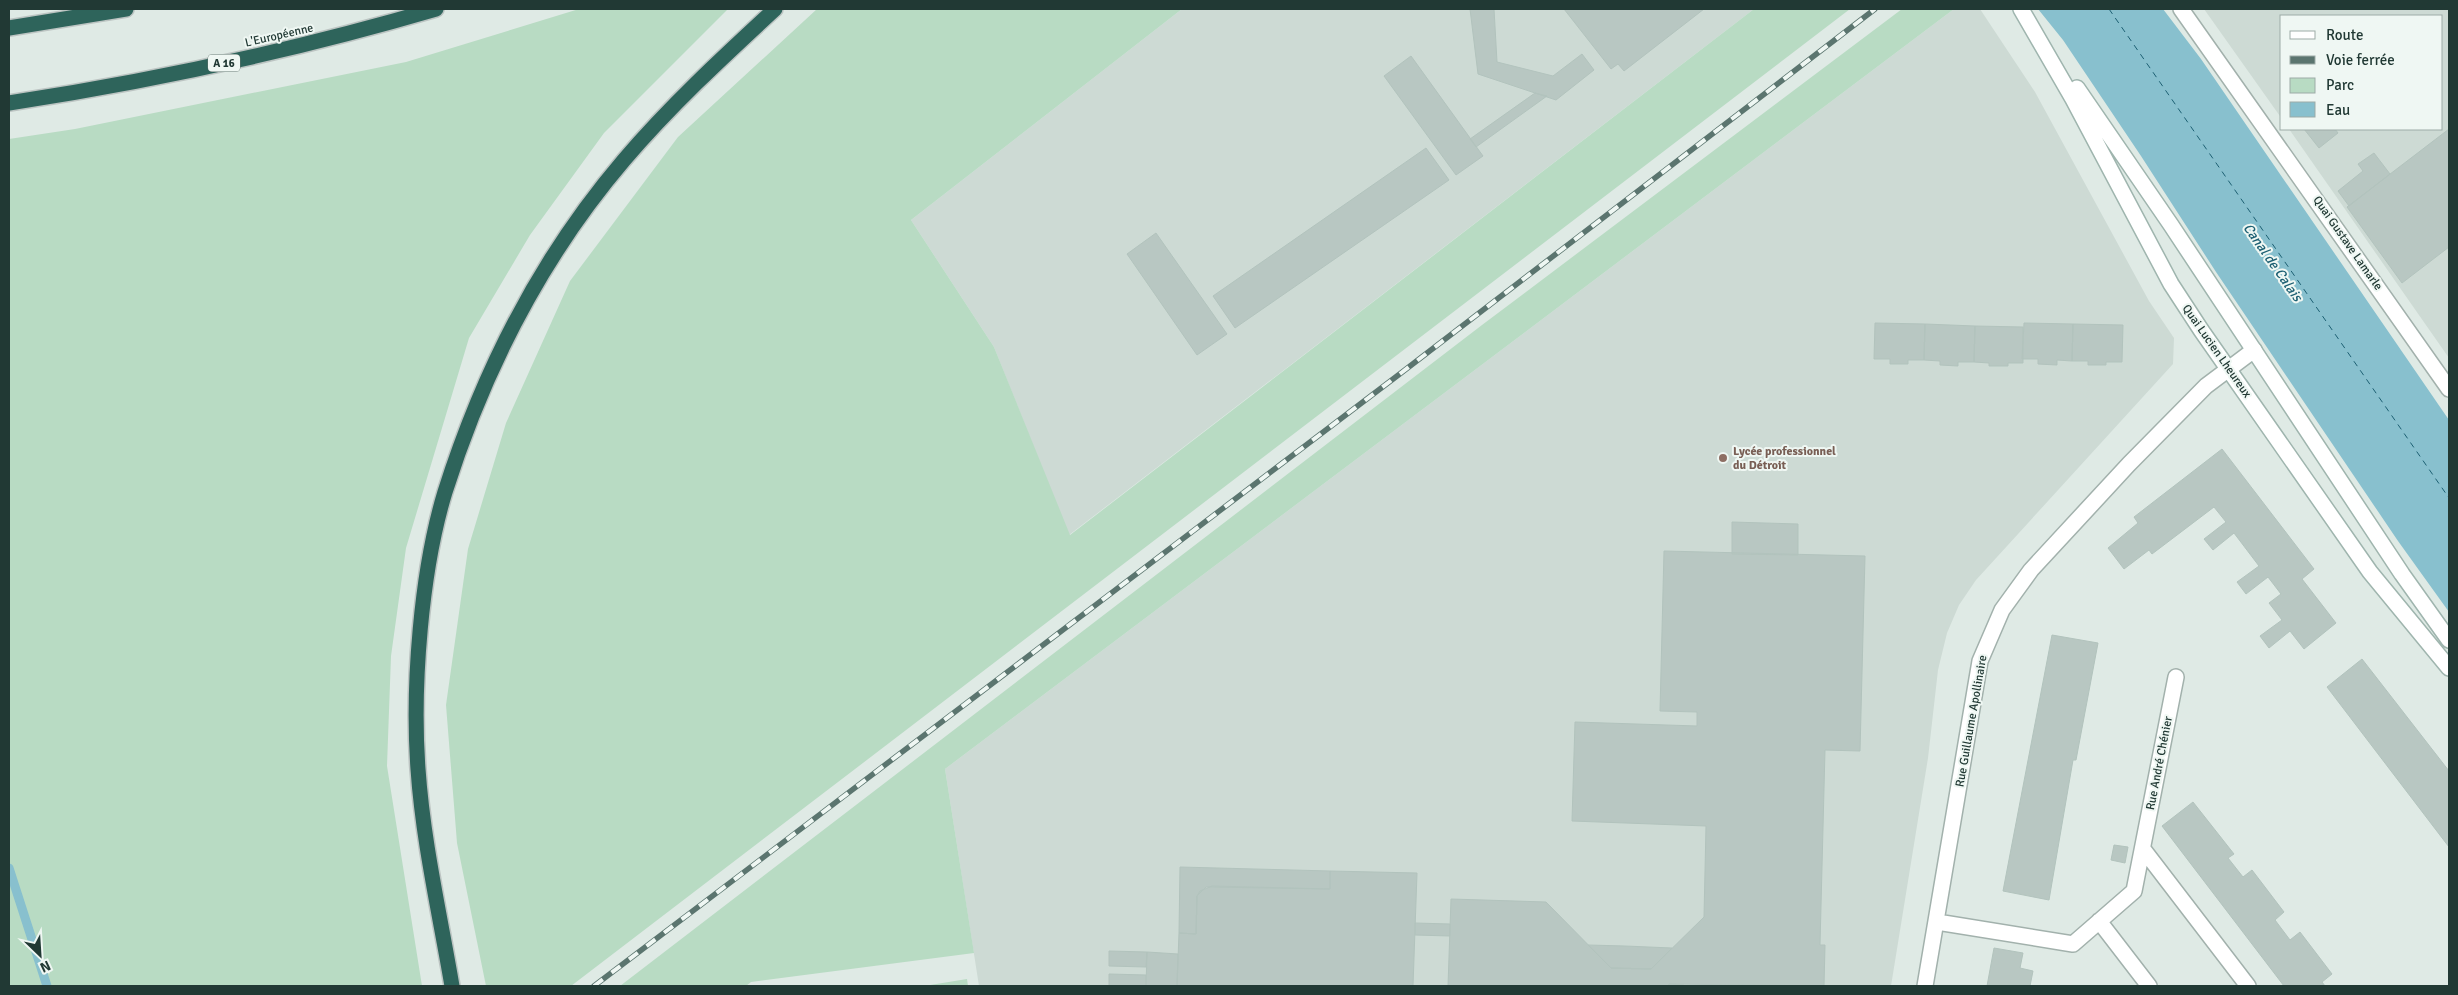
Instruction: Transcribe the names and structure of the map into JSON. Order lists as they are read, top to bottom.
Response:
{
  "streets": {
    "highway": ["L'Européenne", "A 16"],
    "street": [
      "Quai Gustave Lamarle",
      "Quai Lucien Lheureux",
      "Rue Guillaume Apollinaire",
      "Rue André Chénier"
    ]
  },
  "crossings": [
    ["Quai Lucien Lheureux", "Rue Guillaume Apollinaire"],
    ["Rue Guillaume Apollinaire", "Rue André Chénier"]
  ],
  "water": ["Canal de Calais"],
  "places": ["Lycée professionnel du Détroit"],
  "legend": [
    "Route",
    "Voie ferrée",
    "Parc",
    "Eau"
  ],
  "north": "bottom right"
}
